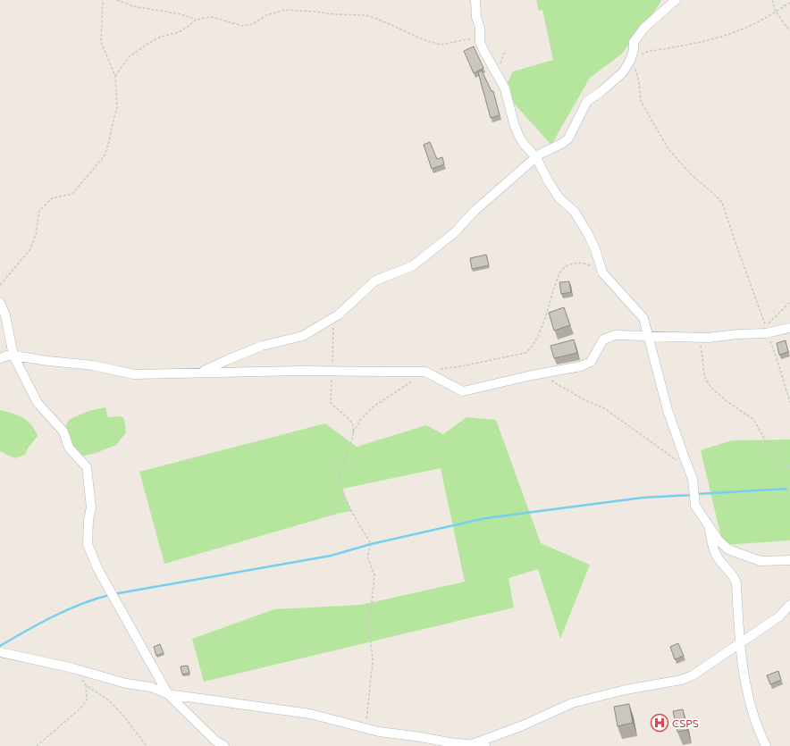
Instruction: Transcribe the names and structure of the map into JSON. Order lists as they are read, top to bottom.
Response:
{
  "places": {
    "hospital": ["CSPS"]
  }
}
